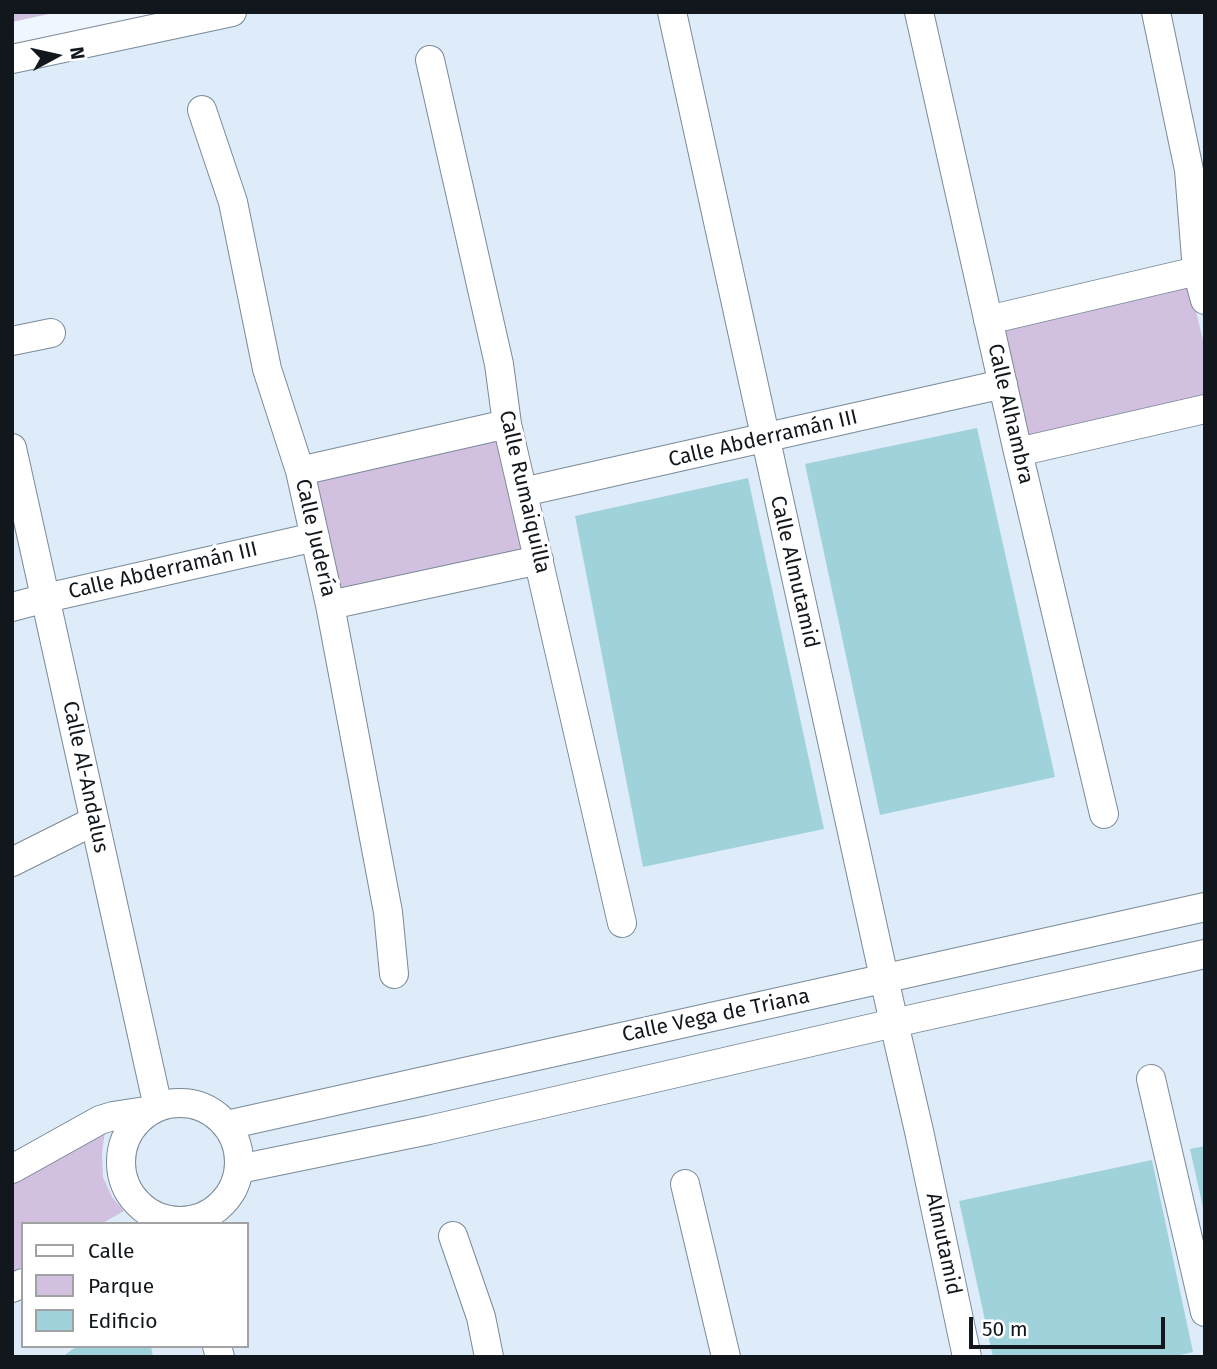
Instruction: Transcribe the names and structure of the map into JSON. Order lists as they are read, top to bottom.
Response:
{
  "streets": {
    "street": [
      "Calle Alhambra",
      "Calle Abderramán III",
      "Calle Rumaiquilla",
      "Calle Judería",
      "Calle Almutamid",
      "Calle Al-Andalus",
      "Calle Vega de Triana",
      "Almutamid"
    ]
  },
  "crossings": [
    ["Calle Alhambra", "Calle Abderramán III"],
    ["Calle Abderramán III", "Calle Rumaiquilla"],
    ["Calle Abderramán III", "Calle Judería"],
    ["Calle Abderramán III", "Calle Almutamid"],
    ["Calle Abderramán III", "Calle Al-Andalus"],
    ["Calle Almutamid", "Calle Vega de Triana"],
    ["Calle Almutamid", "Almutamid"],
    ["Calle Al-Andalus", "Calle Vega de Triana"]
  ],
  "legend": ["Calle", "Parque", "Edificio"],
  "scale_bar": "50 m",
  "north": "right"
}
